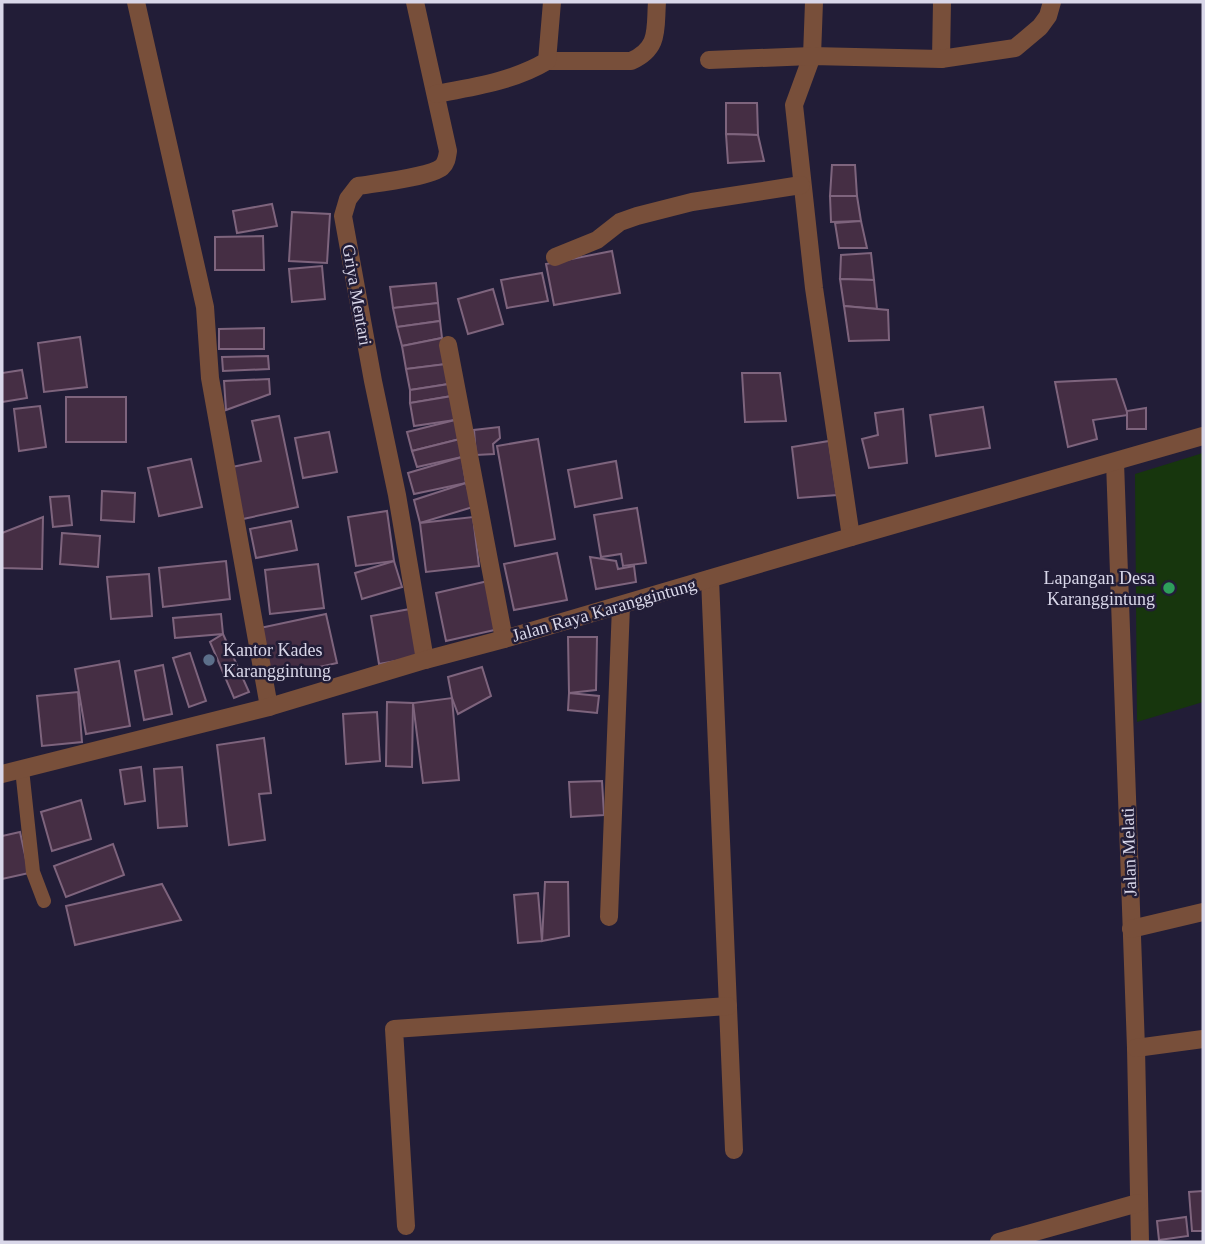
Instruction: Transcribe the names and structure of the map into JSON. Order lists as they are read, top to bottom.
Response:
{
  "streets": {
    "street": ["Griya Mentari", "Jalan Raya Karanggintung", "Jalan Melati"]
  },
  "crossings": [
    ["Griya Mentari", "Jalan Raya Karanggintung"],
    ["Jalan Raya Karanggintung", "Jalan Melati"]
  ],
  "places": ["Lapangan Desa Karanggintung", "Kantor Kades Karanggintung"]
}
